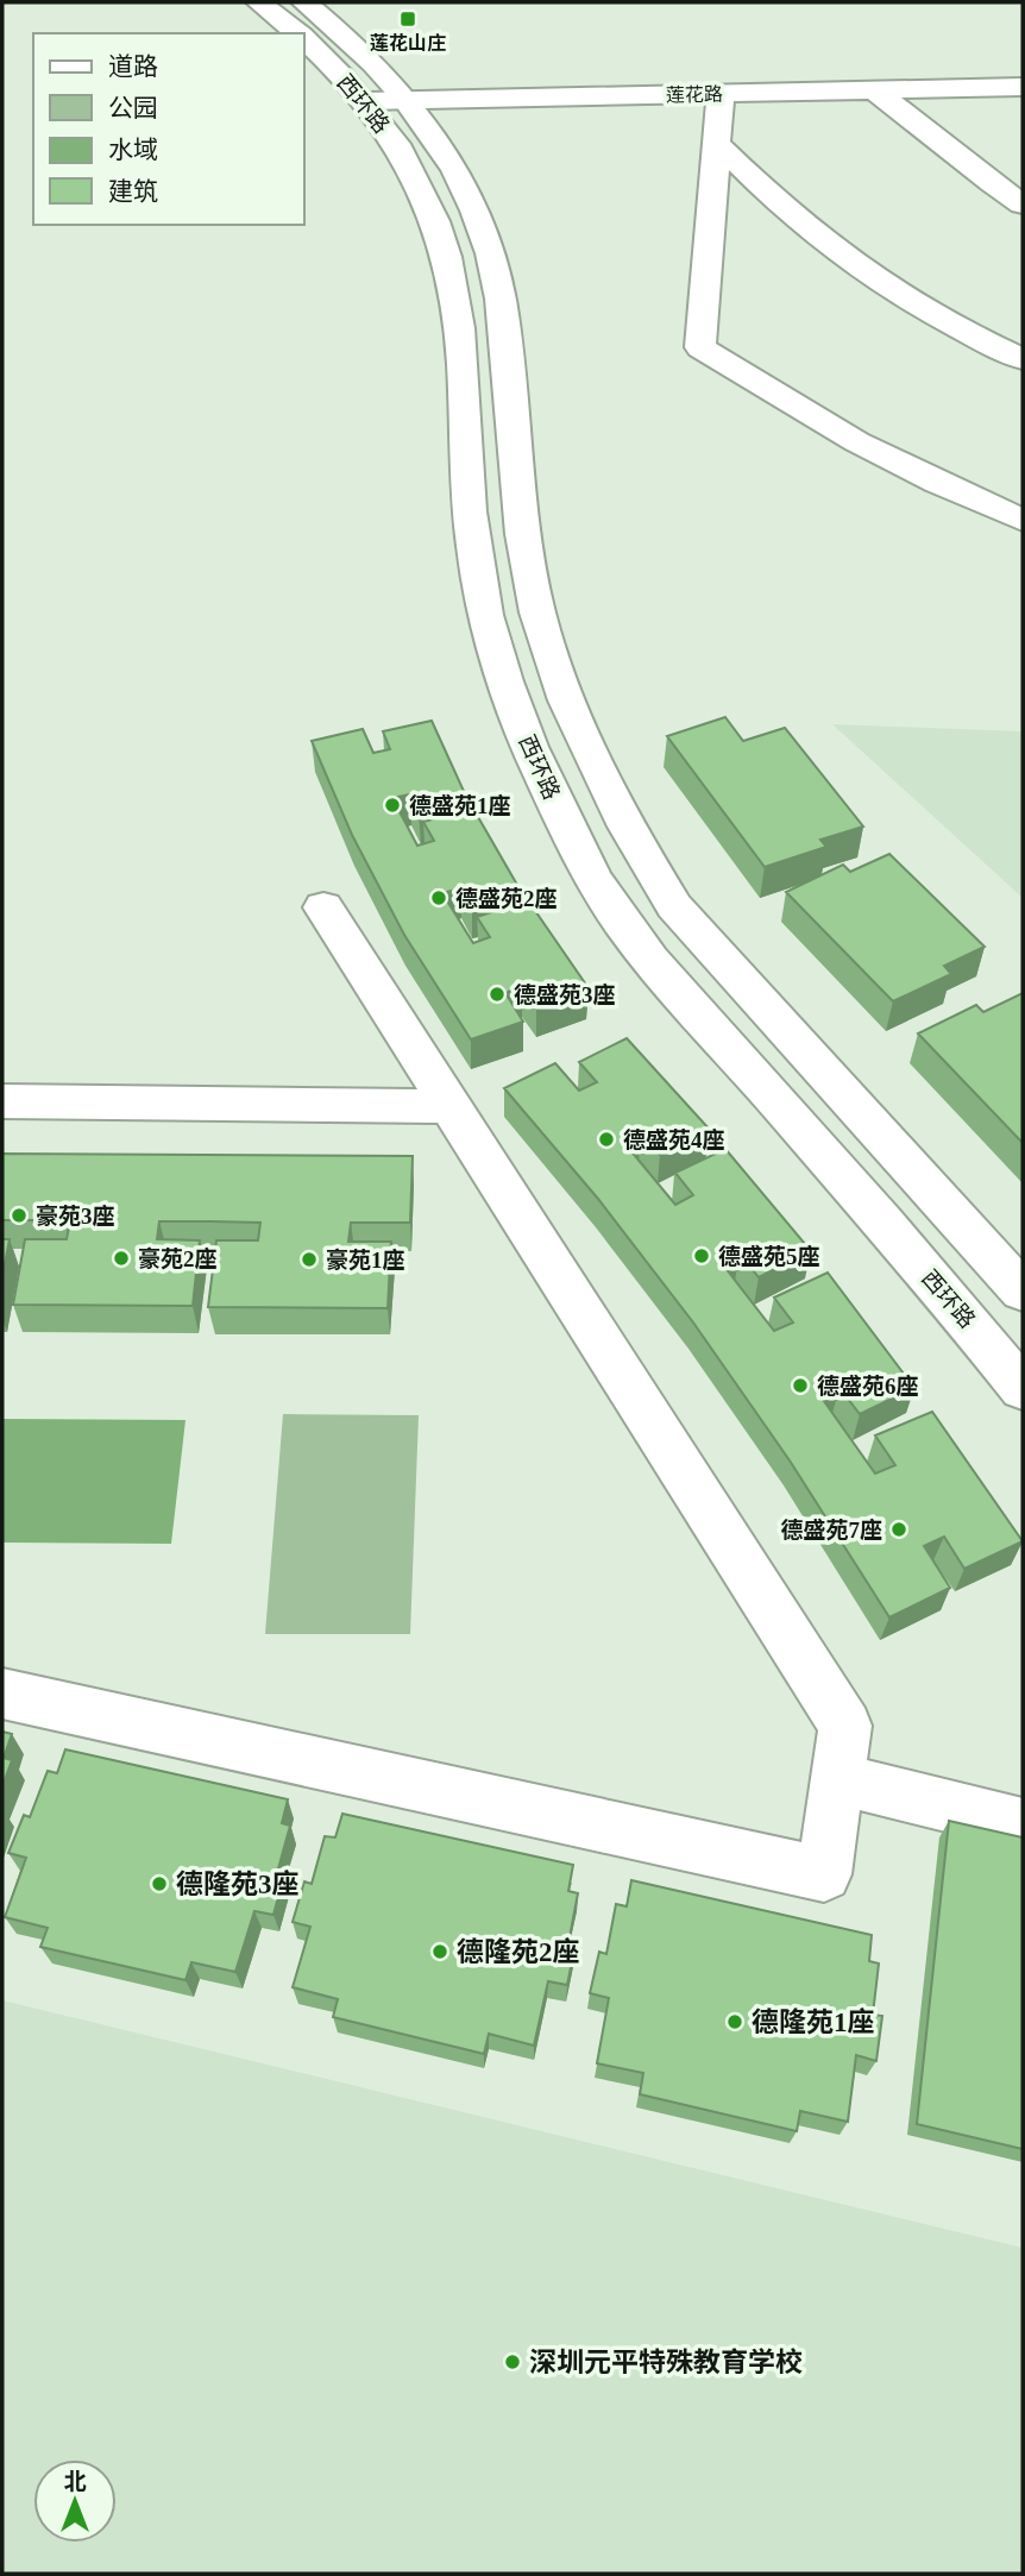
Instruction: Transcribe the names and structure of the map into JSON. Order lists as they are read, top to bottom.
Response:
{
  "streets": {
    "main road": ["莲花路", "西环路"]
  },
  "crossings": [
    ["莲花路", "西环路"]
  ],
  "places": {
    "transit": ["莲花山庄"],
    "other": [
      "德盛苑1座",
      "德盛苑2座",
      "德盛苑3座",
      "德盛苑4座",
      "豪苑3座",
      "德盛苑5座",
      "豪苑2座",
      "豪苑1座",
      "德盛苑6座",
      "德盛苑7座",
      "德隆苑3座",
      "德隆苑2座",
      "德隆苑1座",
      "深圳元平特殊教育学校"
    ]
  },
  "legend": [
    "道路",
    "公园",
    "水域",
    "建筑"
  ],
  "north": "top"
}
